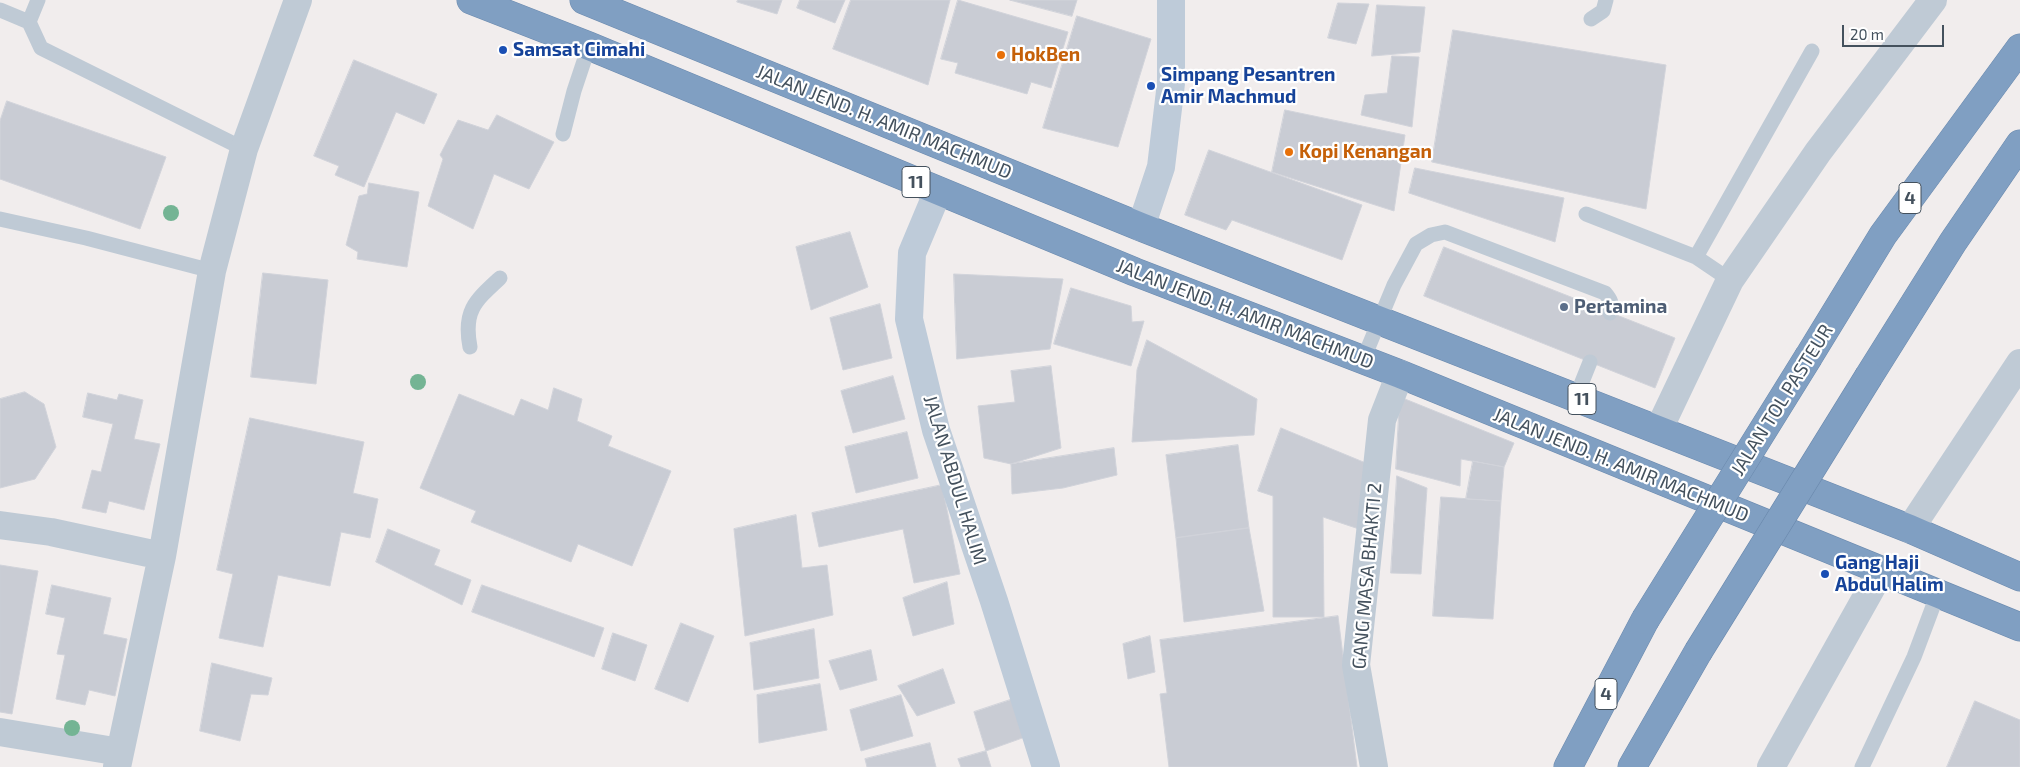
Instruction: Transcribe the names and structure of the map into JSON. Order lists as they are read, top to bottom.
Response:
{
  "streets": {
    "highway": [
      "JALAN JEND. H. AMIR MACHMUD",
      "11",
      "4",
      "JALAN TOL PASTEUR"
    ],
    "street": ["JALAN ABDUL HALIM", "GANG MASA BHAKTI 2"]
  },
  "crossings": [
    ["JALAN JEND. H. AMIR MACHMUD", "JALAN ABDUL HALIM"],
    ["JALAN JEND. H. AMIR MACHMUD", "GANG MASA BHAKTI 2"]
  ],
  "places": [
    "Samsat Cimahi",
    "HokBen",
    "Simpang Pesantren Amir Machmud",
    "Kopi Kenangan",
    "Pertamina",
    "Gang Haji Abdul Halim"
  ],
  "scale_bar": "20 m"
}
